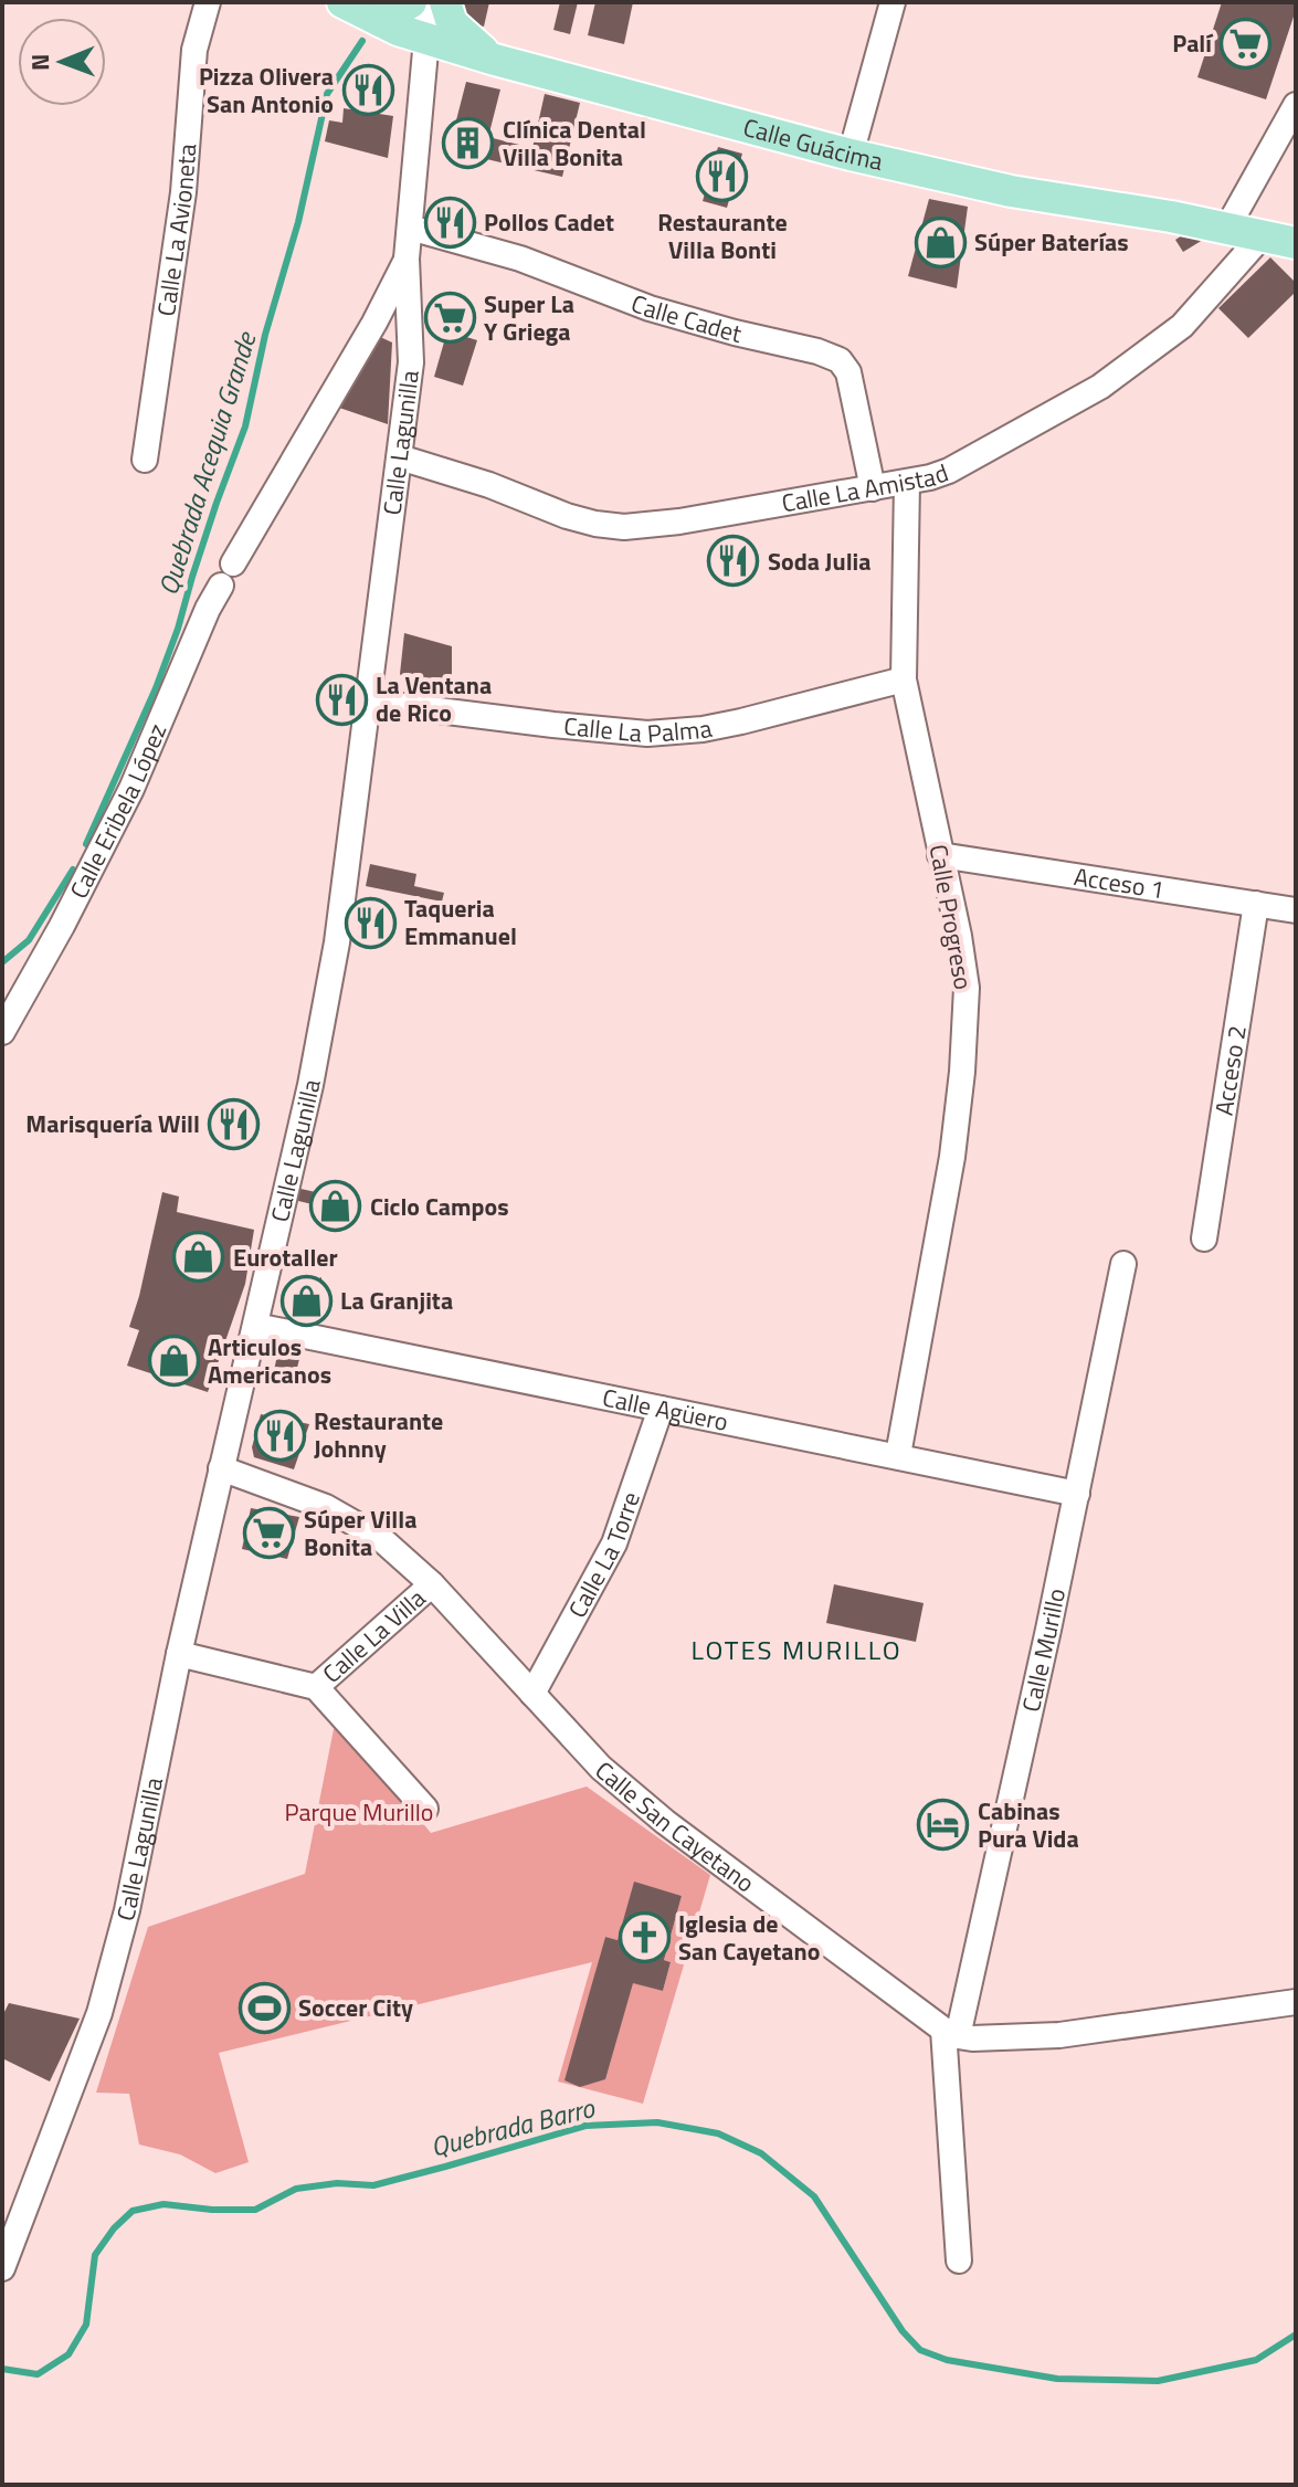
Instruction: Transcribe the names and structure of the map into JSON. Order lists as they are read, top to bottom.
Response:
{
  "streets": {
    "main road": ["Calle Guácima"],
    "street": [
      "Calle La Avioneta",
      "Calle Cadet",
      "Calle Lagunilla",
      "Calle La Amistad",
      "Calle La Palma",
      "Calle Eribela López",
      "Acceso 1",
      "Calle Progreso",
      "Acceso 2",
      "Calle Agüero",
      "Calle La Torre",
      "Calle La Villa",
      "Calle Murillo",
      "Calle San Cayetano"
    ]
  },
  "crossings": [
    ["Calle Guácima", "Calle Lagunilla"],
    ["Calle Guácima", "Calle La Amistad"],
    ["Calle Cadet", "Calle Lagunilla"],
    ["Calle Cadet", "Calle La Amistad"],
    ["Calle Lagunilla", "Calle La Amistad"],
    ["Calle Lagunilla", "Calle La Palma"],
    ["Calle Lagunilla", "Calle Eribela López"],
    ["Calle Lagunilla", "Calle Agüero"],
    ["Calle Lagunilla", "Calle La Villa"],
    ["Calle Lagunilla", "Calle San Cayetano"],
    ["Calle La Amistad", "Calle Progreso"],
    ["Calle La Palma", "Calle Progreso"],
    ["Acceso 1", "Calle Progreso"],
    ["Acceso 1", "Acceso 2"],
    ["Calle Progreso", "Calle Agüero"],
    ["Calle Agüero", "Calle La Torre"],
    ["Calle Agüero", "Calle Murillo"],
    ["Calle La Torre", "Calle San Cayetano"],
    ["Calle La Villa", "Calle San Cayetano"],
    ["Calle Murillo", "Calle San Cayetano"]
  ],
  "districts": ["LOTES MURILLO"],
  "water": ["Quebrada Acequia Grande", "Quebrada Barro"],
  "parks": ["Parque Murillo"],
  "places": {
    "supermarket": ["Palí", "Super La Y Griega", "Súper Villa Bonita"],
    "restaurant": [
      "Pizza Olivera San Antonio",
      "Restaurante Villa Bonti",
      "Pollos Cadet",
      "Soda Julia",
      "La Ventana de Rico",
      "Taqueria Emmanuel",
      "Marisquería Will",
      "Restaurante Johnny"
    ],
    "building": ["Clínica Dental Villa Bonita"],
    "shop": [
      "Súper Baterías",
      "Ciclo Campos",
      "Eurotaller",
      "La Granjita",
      "Articulos Americanos"
    ],
    "hotel": ["Cabinas Pura Vida"],
    "church": ["Iglesia de San Cayetano"],
    "sports": ["Soccer City"]
  },
  "north": "left"
}
